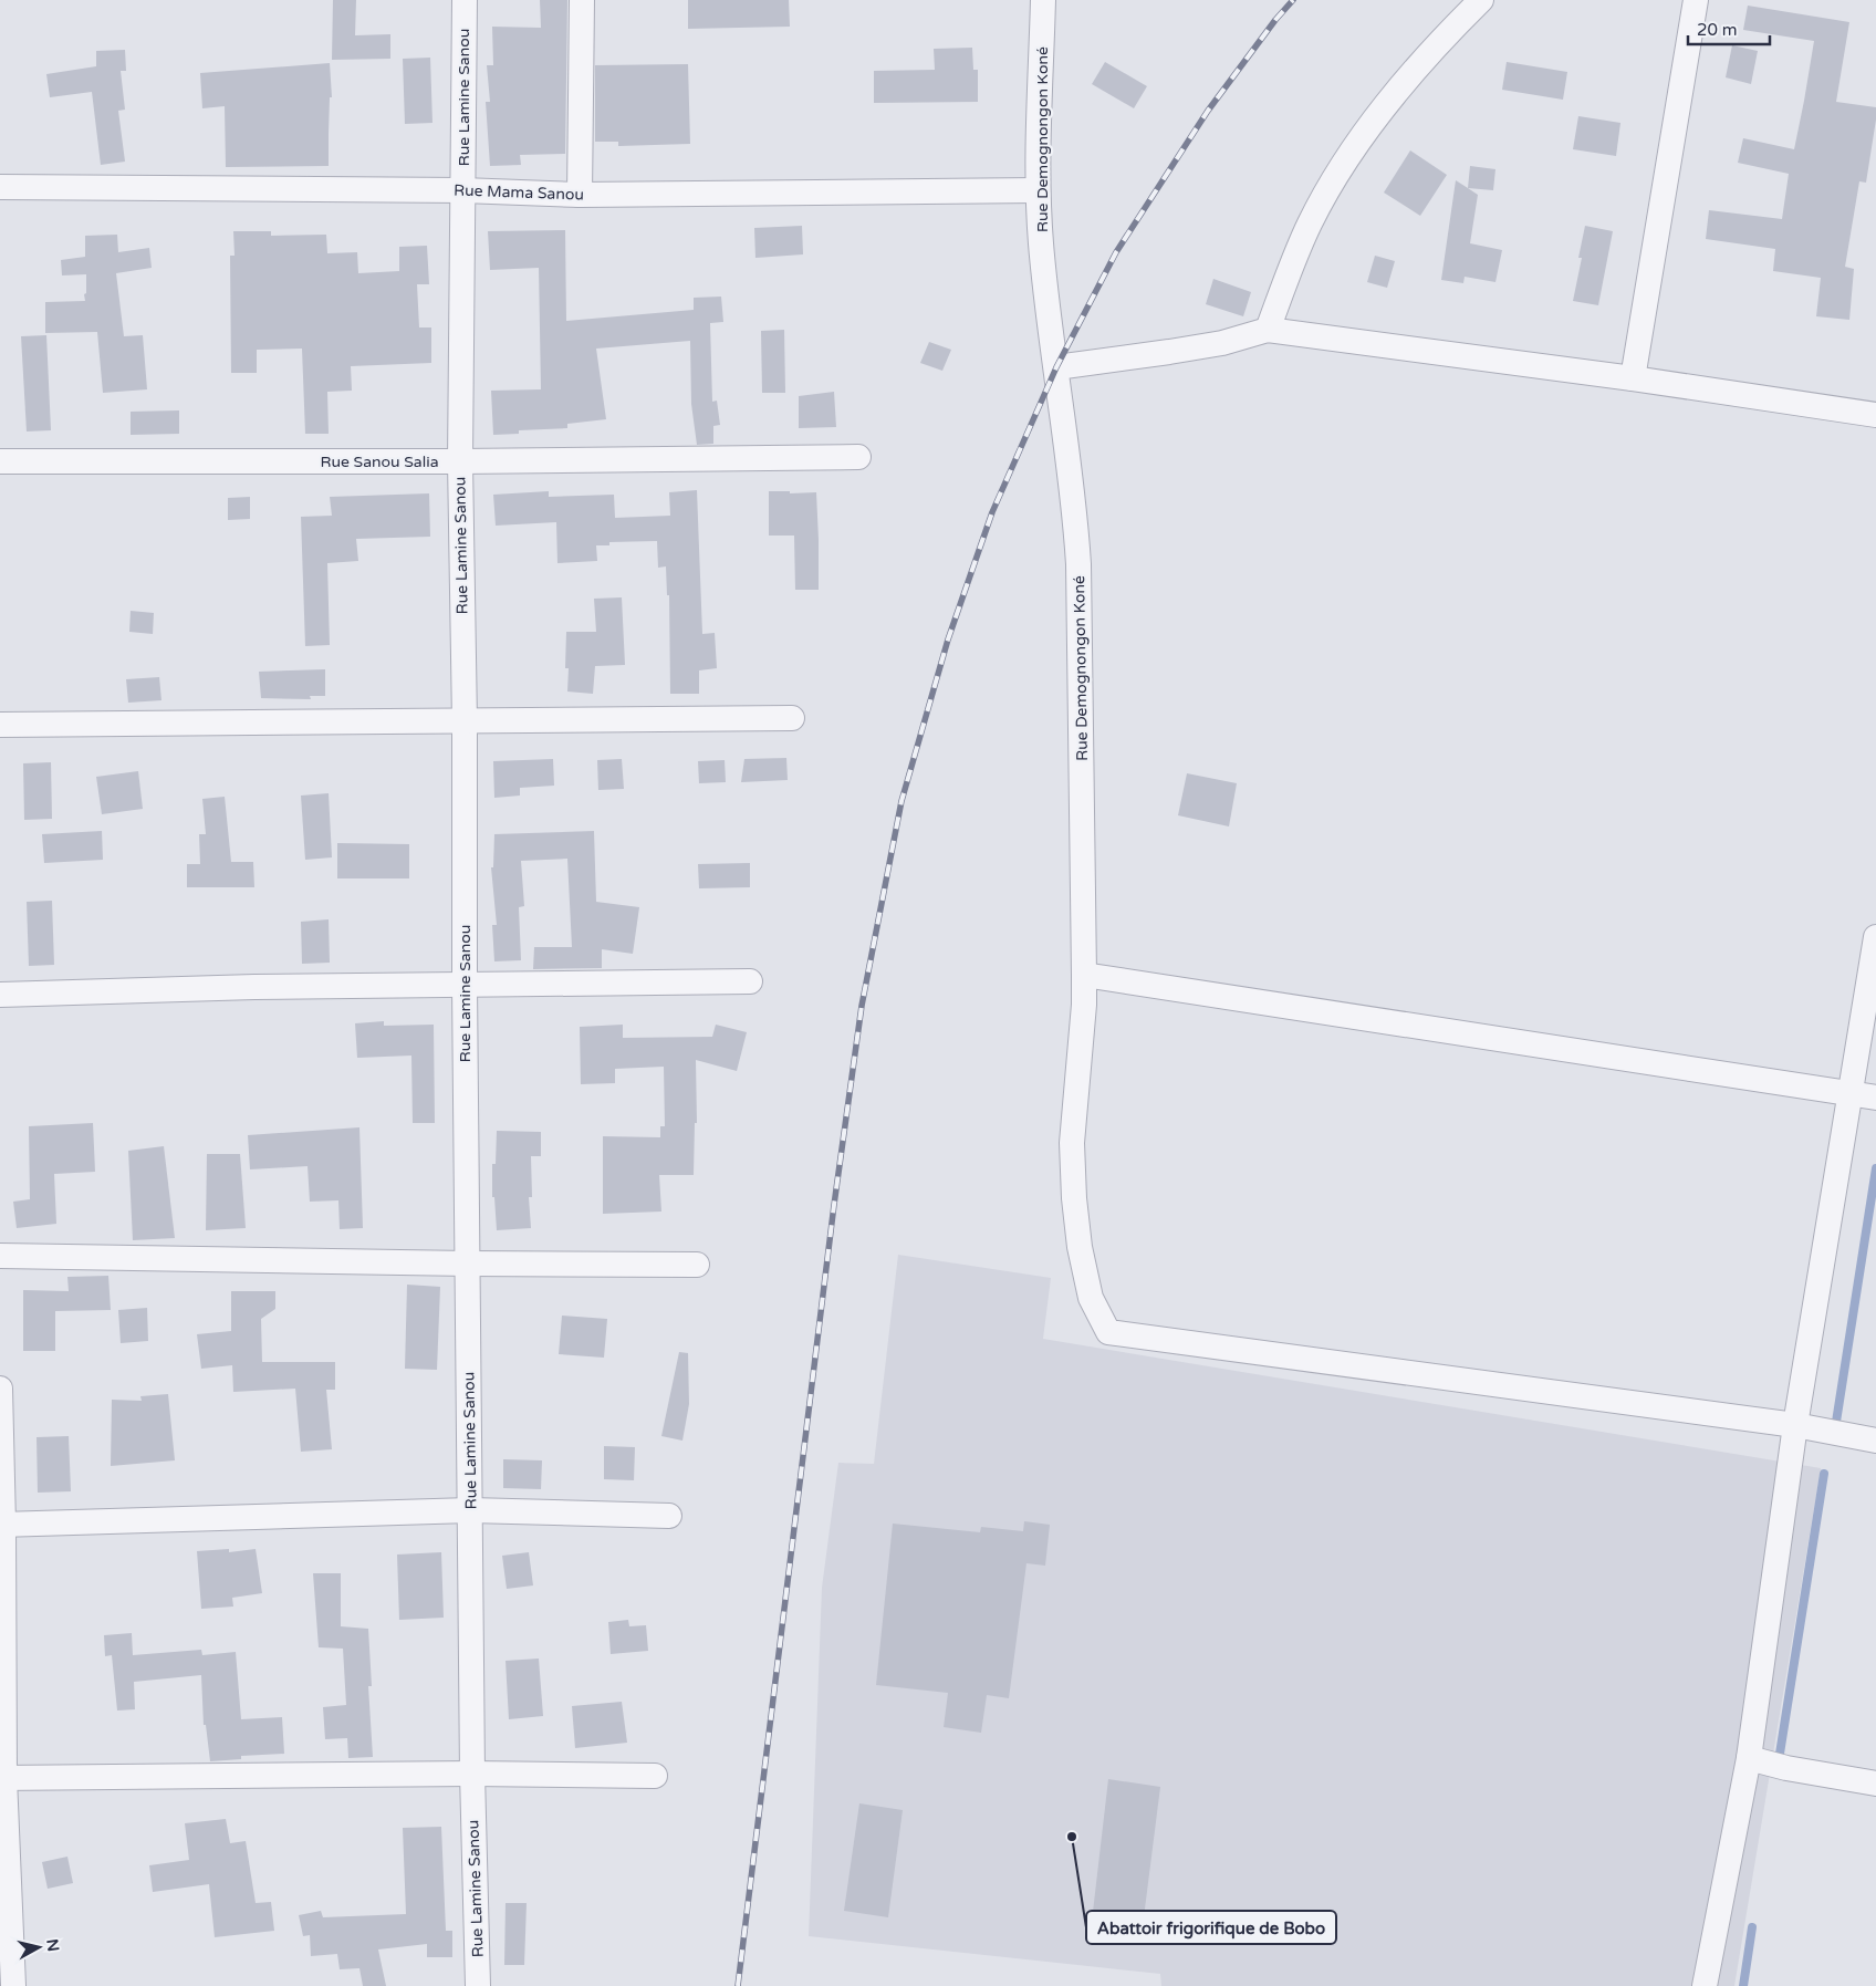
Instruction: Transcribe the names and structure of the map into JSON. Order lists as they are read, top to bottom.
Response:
{
  "streets": {
    "street": [
      "Rue Lamine Sanou",
      "Rue Demognongon Koné",
      "Rue Mama Sanou",
      "Rue Sanou Salia"
    ]
  },
  "crossings": [
    ["Rue Lamine Sanou", "Rue Mama Sanou"],
    ["Rue Lamine Sanou", "Rue Sanou Salia"],
    ["Rue Demognongon Koné", "Rue Mama Sanou"]
  ],
  "places": ["Abattoir frigorifique de Bobo"],
  "scale_bar": "20 m",
  "north": "right"
}
